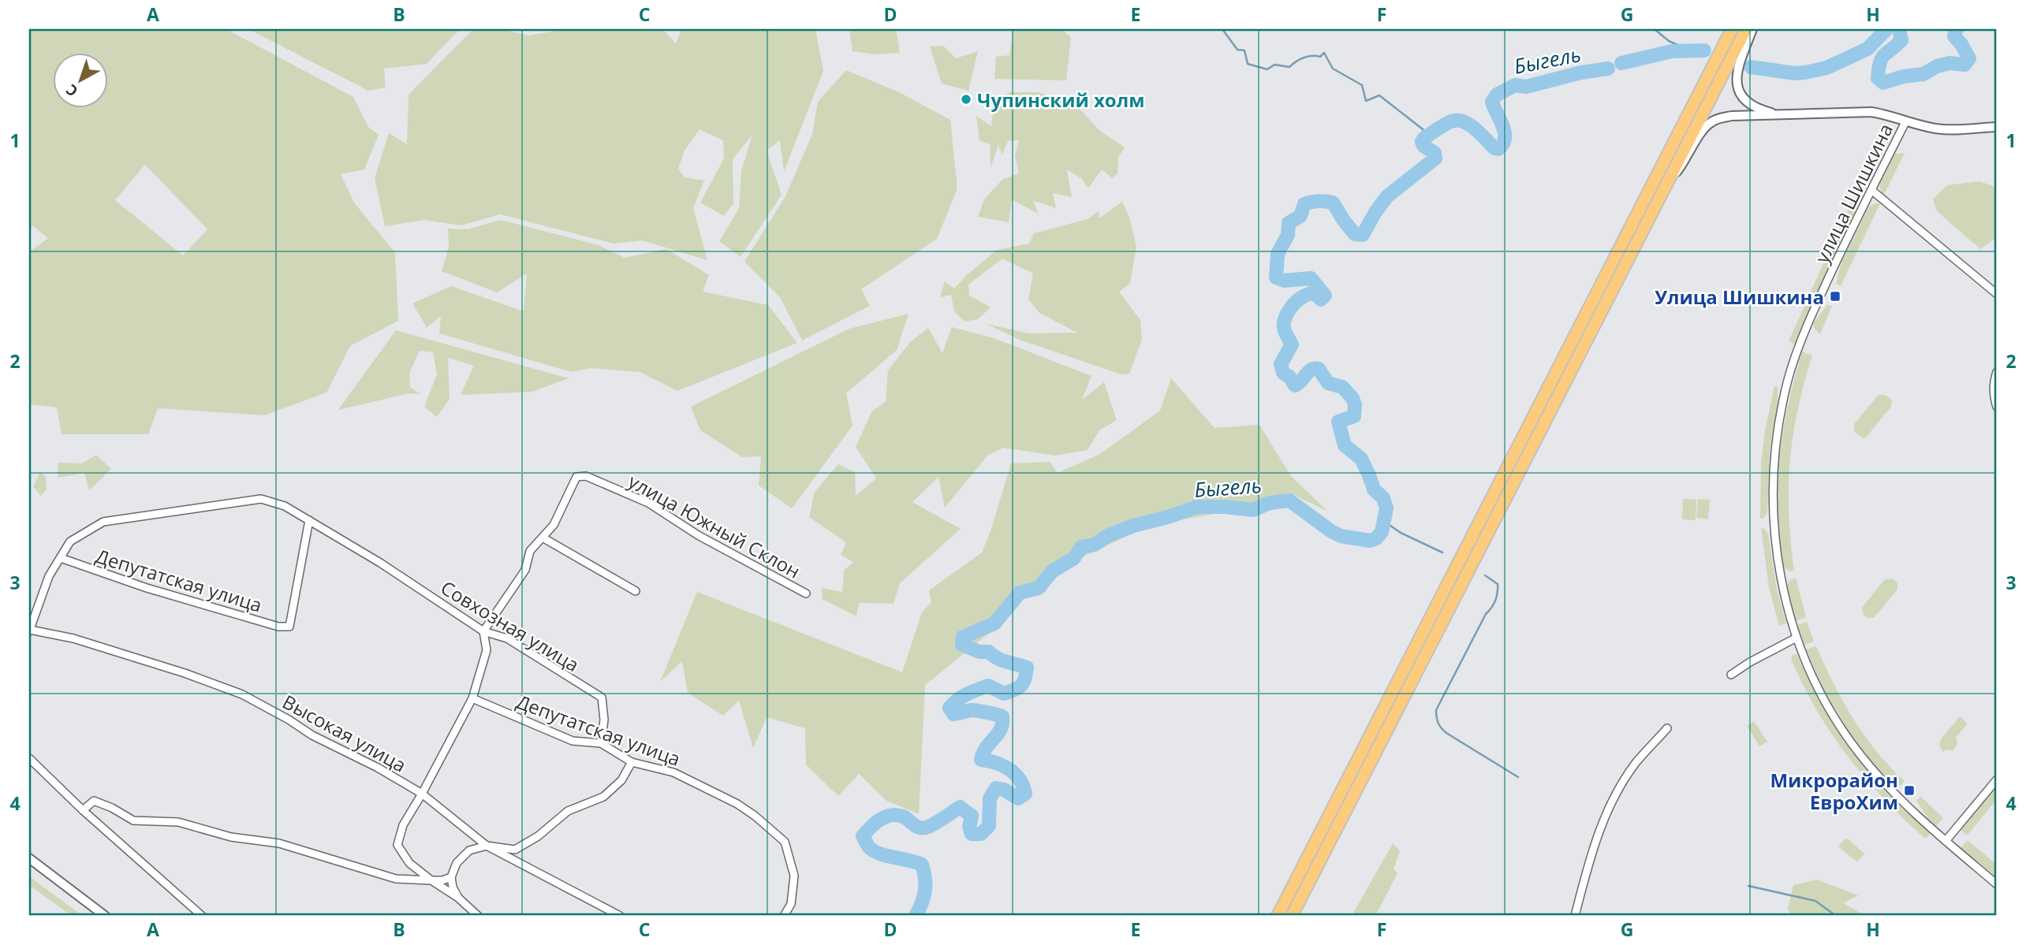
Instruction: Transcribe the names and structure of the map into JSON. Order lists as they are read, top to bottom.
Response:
{
  "streets": {
    "street": [
      "улица Шишкина",
      "улица Южный Склон",
      "Депутатская улица",
      "Совхозная улица",
      "Высокая улица"
    ]
  },
  "crossings": [
    ["Депутатская улица", "Совхозная улица"],
    ["Совхозная улица", "Высокая улица"]
  ],
  "water": ["Быгель"],
  "places": {
    "other": ["Чупинский холм"],
    "transit": ["Улица Шишкина", "Микрорайон ЕвроХим"]
  },
  "north": "bottom left",
  "grid": {
    "columns": [
      "A",
      "B",
      "C",
      "D",
      "E",
      "F",
      "G",
      "H"
    ],
    "rows": [
      "1",
      "2",
      "3",
      "4"
    ]
  }
}
